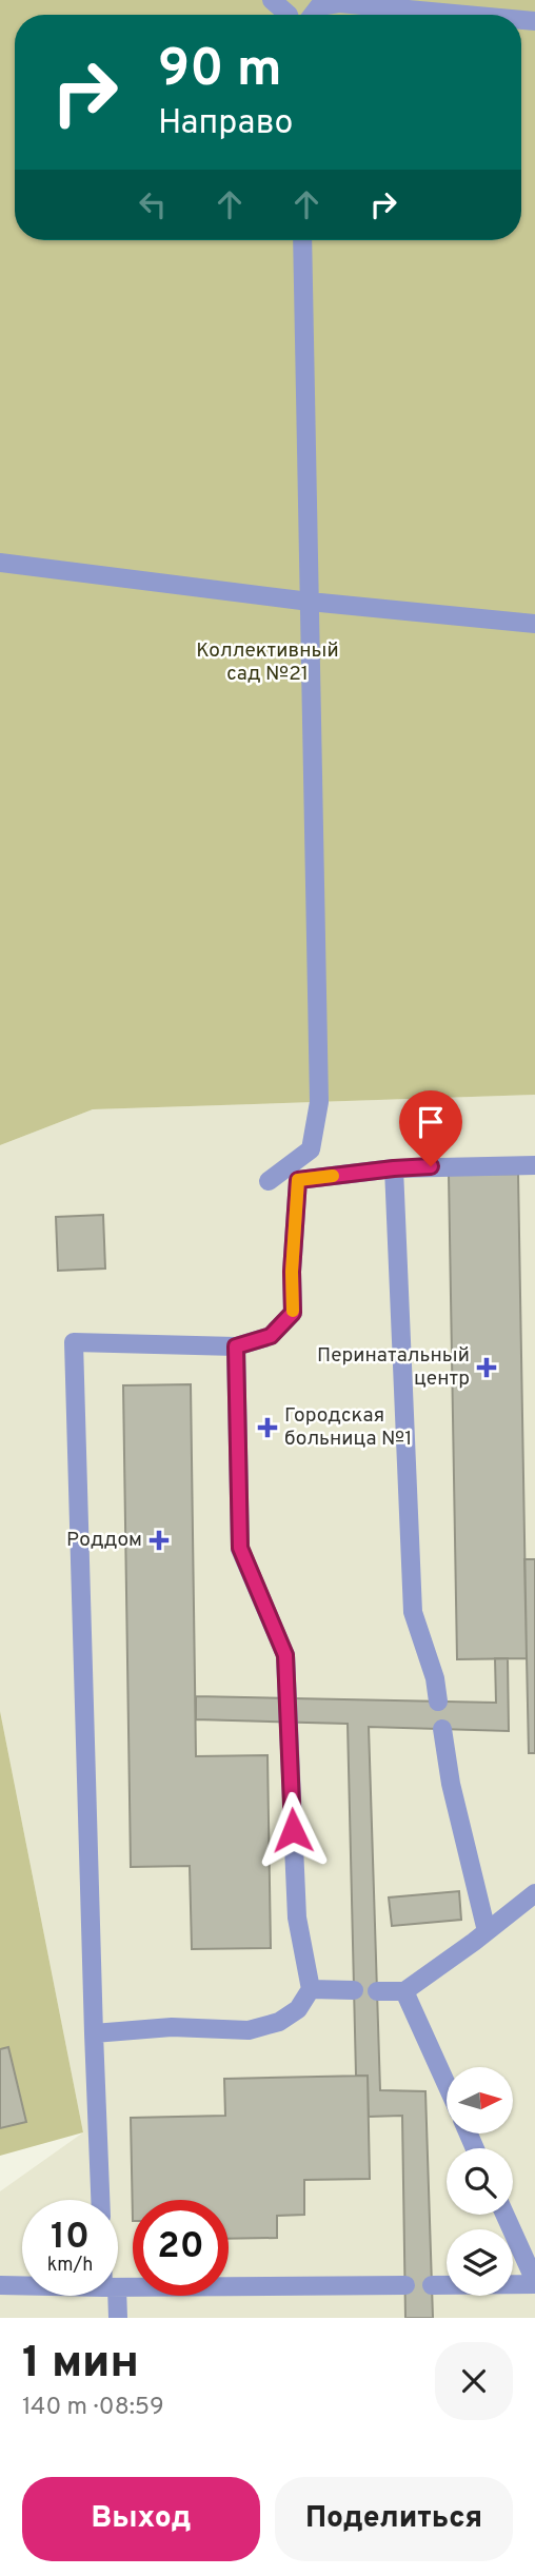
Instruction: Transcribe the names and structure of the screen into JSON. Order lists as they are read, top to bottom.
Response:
{
  "parks": ["Коллективный сад №21"],
  "places": {
    "health": ["Перинатальный центр", "Городская больница №1", "Роддом"]
  },
  "north": "right",
  "page": {
    "turn": ["90 m", "Направо"],
    "speed": "10 km/h",
    "limit": "20",
    "heading": ["1 мин", "140 m · 08:59"],
    "buttons": ["Выход", "Поделиться"]
  }
}
